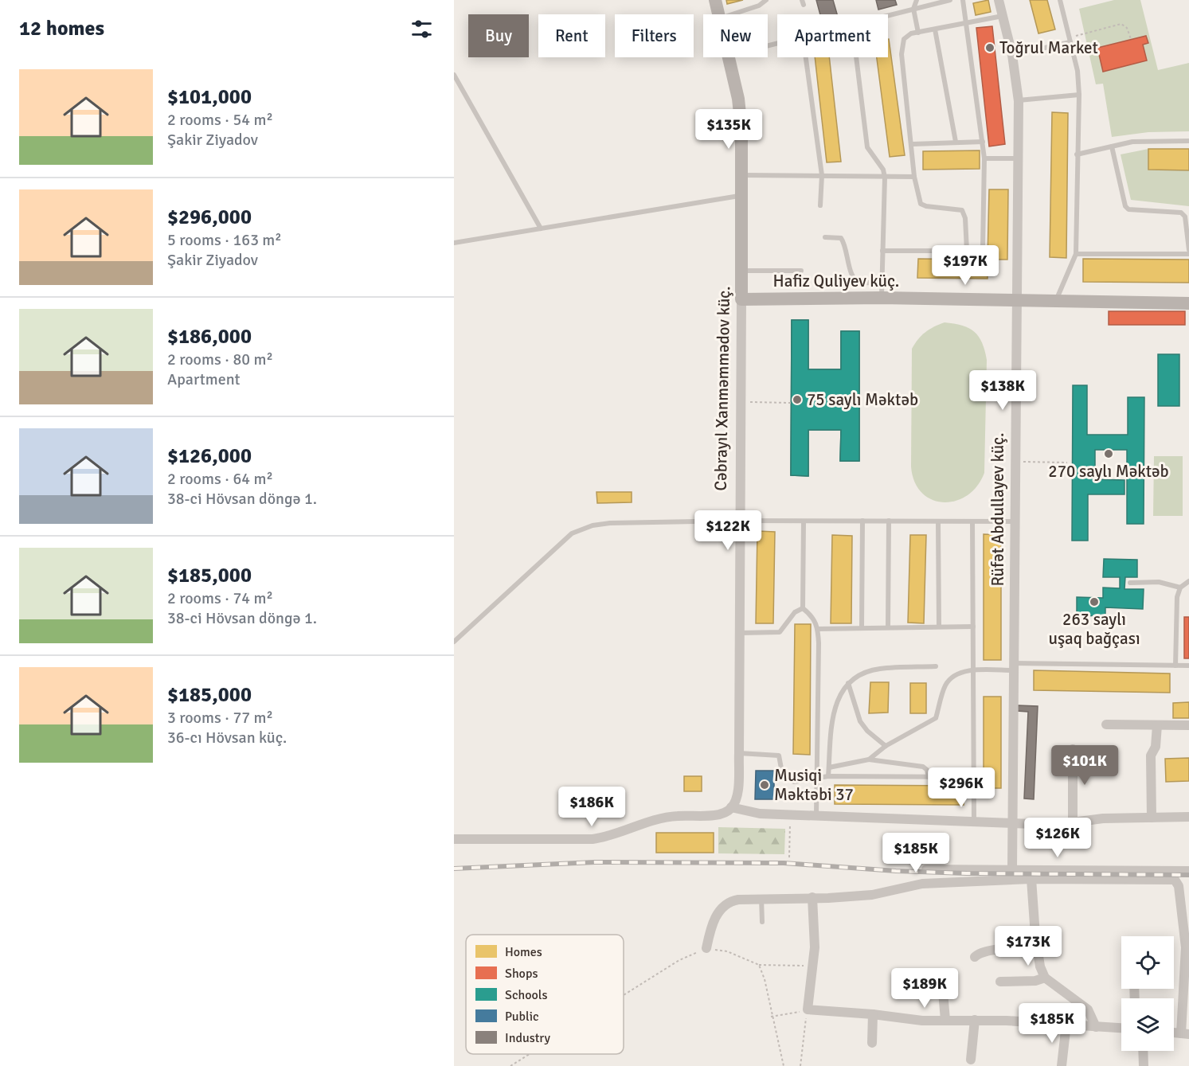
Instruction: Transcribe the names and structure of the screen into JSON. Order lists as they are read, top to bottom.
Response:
{
  "streets": {
    "street": ["Hafiz Quliyev küç.", "Cəbrayıl Xanməmmədov küç.", "Rüfət Abdullayev küç."]
  },
  "crossings": [
    ["Hafiz Quliyev küç.", "Cəbrayıl Xanməmmədov küç."],
    ["Hafiz Quliyev küç.", "Rüfət Abdullayev küç."]
  ],
  "places": [
    "Toğrul Market",
    "75 saylı Məktəb",
    "270 saylı Məktəb",
    "263 saylı uşaq bağçası",
    "Musiqi Məktəbi 37"
  ],
  "legend": [
    "Homes",
    "Shops",
    "Schools",
    "Public",
    "Industry"
  ],
  "page": {
    "heading": "12 homes",
    "chip": [
      "Buy",
      "Rent",
      "Filters",
      "New",
      "Apartment"
    ],
    "list": [
      {
        "name": "$101,000",
        "note": "2 rooms · 54 m² · Şakir Ziyadov"
      },
      {
        "name": "$296,000",
        "note": "5 rooms · 163 m² · Şakir Ziyadov"
      },
      {
        "name": "$186,000",
        "note": "2 rooms · 80 m² · Apartment"
      },
      {
        "name": "$126,000",
        "note": "2 rooms · 64 m² · 38-ci Hövsan döngə 1."
      },
      {
        "name": "$185,000",
        "note": "2 rooms · 74 m² · 38-ci Hövsan döngə 1."
      },
      {
        "name": "$185,000",
        "note": "3 rooms · 77 m² · 36-cı Hövsan küç."
      }
    ],
    "price": [
      "$135K",
      "$197K",
      "$138K",
      "$122K",
      "$101K",
      "$296K",
      "$186K",
      "$126K",
      "$185K",
      "$173K",
      "$189K",
      "$185K"
    ]
  }
}
